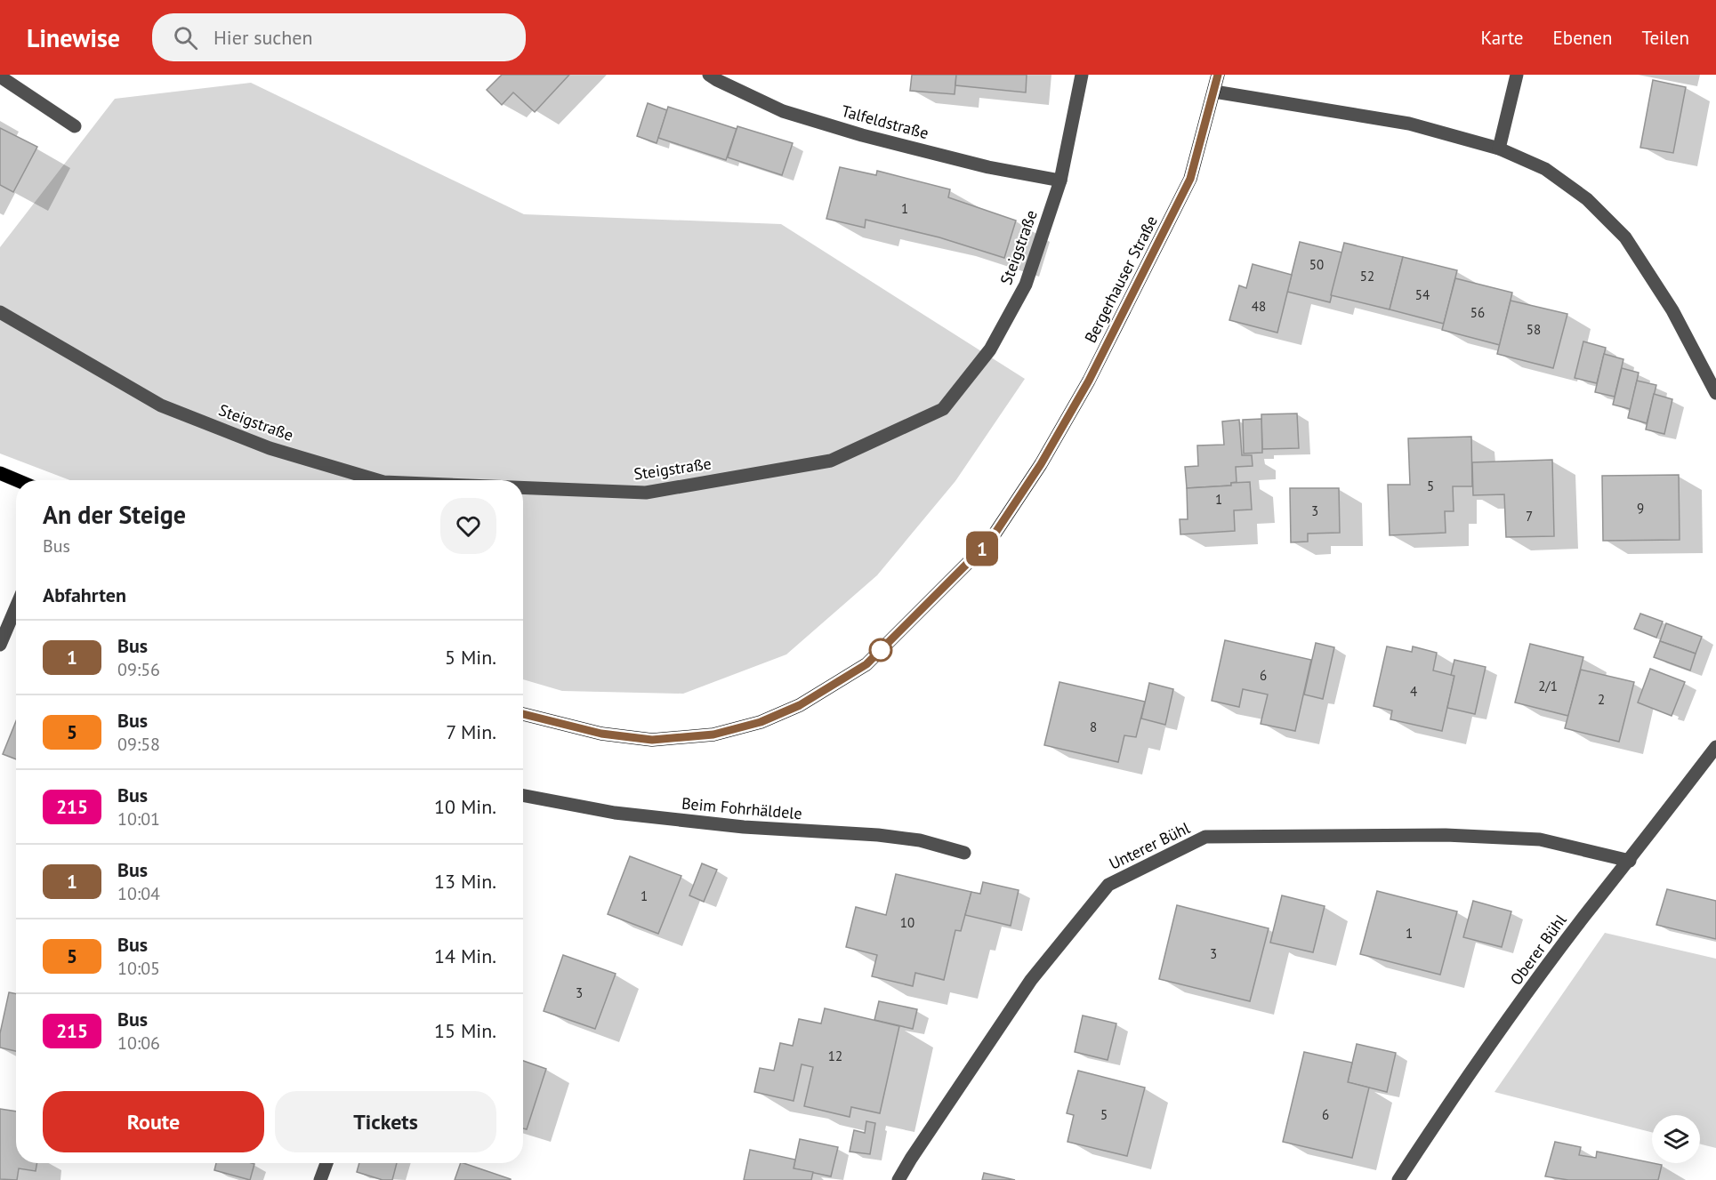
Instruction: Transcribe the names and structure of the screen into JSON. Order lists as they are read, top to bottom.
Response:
{
  "streets": {
    "main road": ["Bergerhauser Straße"],
    "street": [
      "Talfeldstraße",
      "Steigstraße",
      "Beim Fohrhäldele",
      "Unterer Bühl",
      "Oberer Bühl"
    ]
  },
  "crossings": [
    ["Talfeldstraße", "Steigstraße"],
    ["Unterer Bühl", "Oberer Bühl"]
  ],
  "lines": ["bus line 1"],
  "house_numbers": [
    "1",
    "50",
    "52",
    "54",
    "48",
    "56",
    "58",
    "5",
    "1",
    "9",
    "3",
    "7",
    "6",
    "2/1",
    "4",
    "2",
    "8",
    "1",
    "10",
    "1",
    "3",
    "3",
    "12",
    "5",
    "6"
  ],
  "page": {
    "header": "Linewise",
    "search": "Hier suchen",
    "nav": ["Karte", "Ebenen", "Teilen"],
    "on_map": "1",
    "heading": [
      ["An der Steige", "Bus"],
      "Abfahrten"
    ],
    "list": [
      {
        "mark": "1",
        "name": "Bus",
        "note": "09:56",
        "value": "5 Min."
      },
      {
        "mark": "5",
        "name": "Bus",
        "note": "09:58",
        "value": "7 Min."
      },
      {
        "mark": "215",
        "name": "Bus",
        "note": "10:01",
        "value": "10 Min."
      },
      {
        "mark": "1",
        "name": "Bus",
        "note": "10:04",
        "value": "13 Min."
      },
      {
        "mark": "5",
        "name": "Bus",
        "note": "10:05",
        "value": "14 Min."
      },
      {
        "mark": "215",
        "name": "Bus",
        "note": "10:06",
        "value": "15 Min."
      }
    ],
    "buttons": ["Route", "Tickets"]
  }
}
